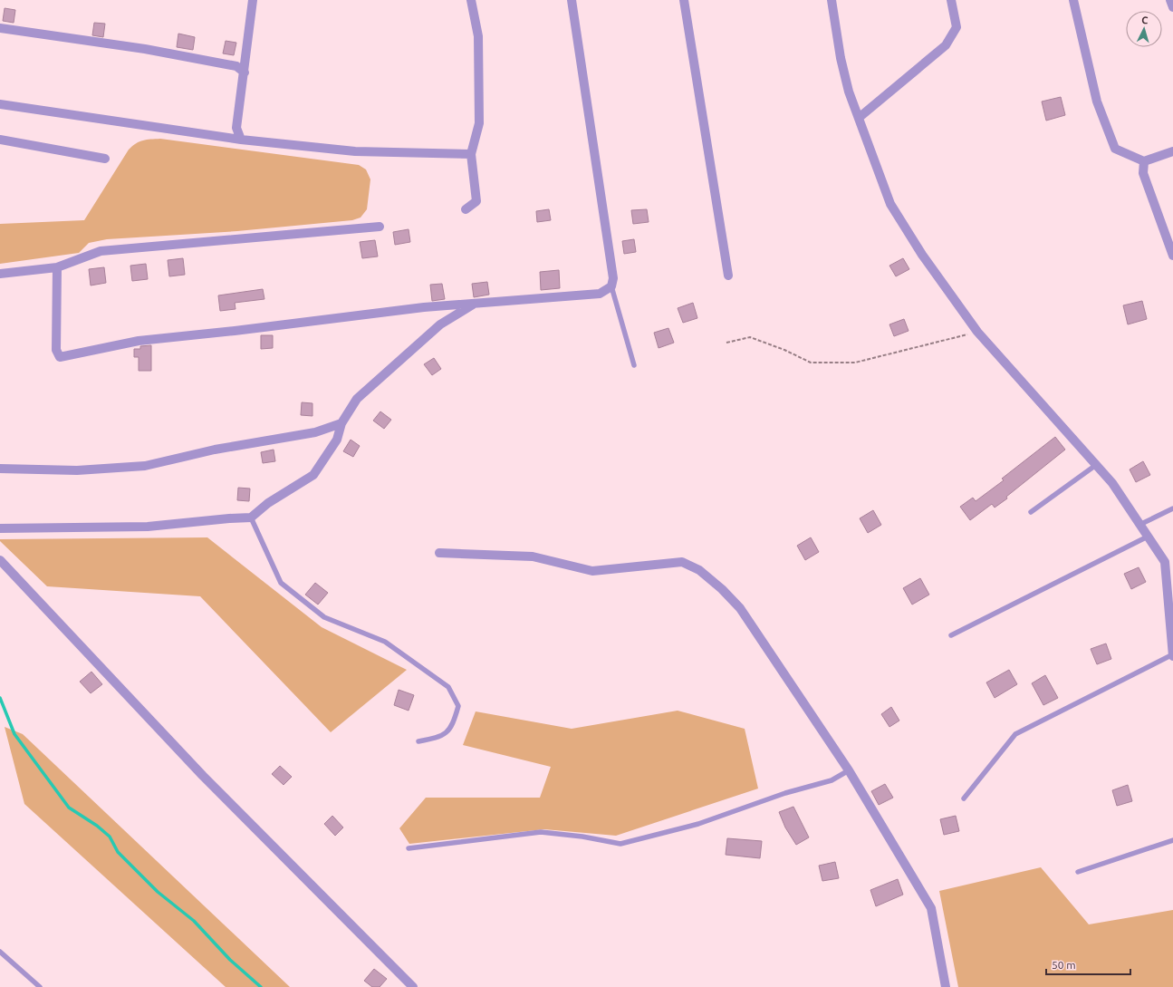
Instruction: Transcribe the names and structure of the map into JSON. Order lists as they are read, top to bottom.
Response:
{
  "scale_bar": "50 m",
  "north": "top"
}
